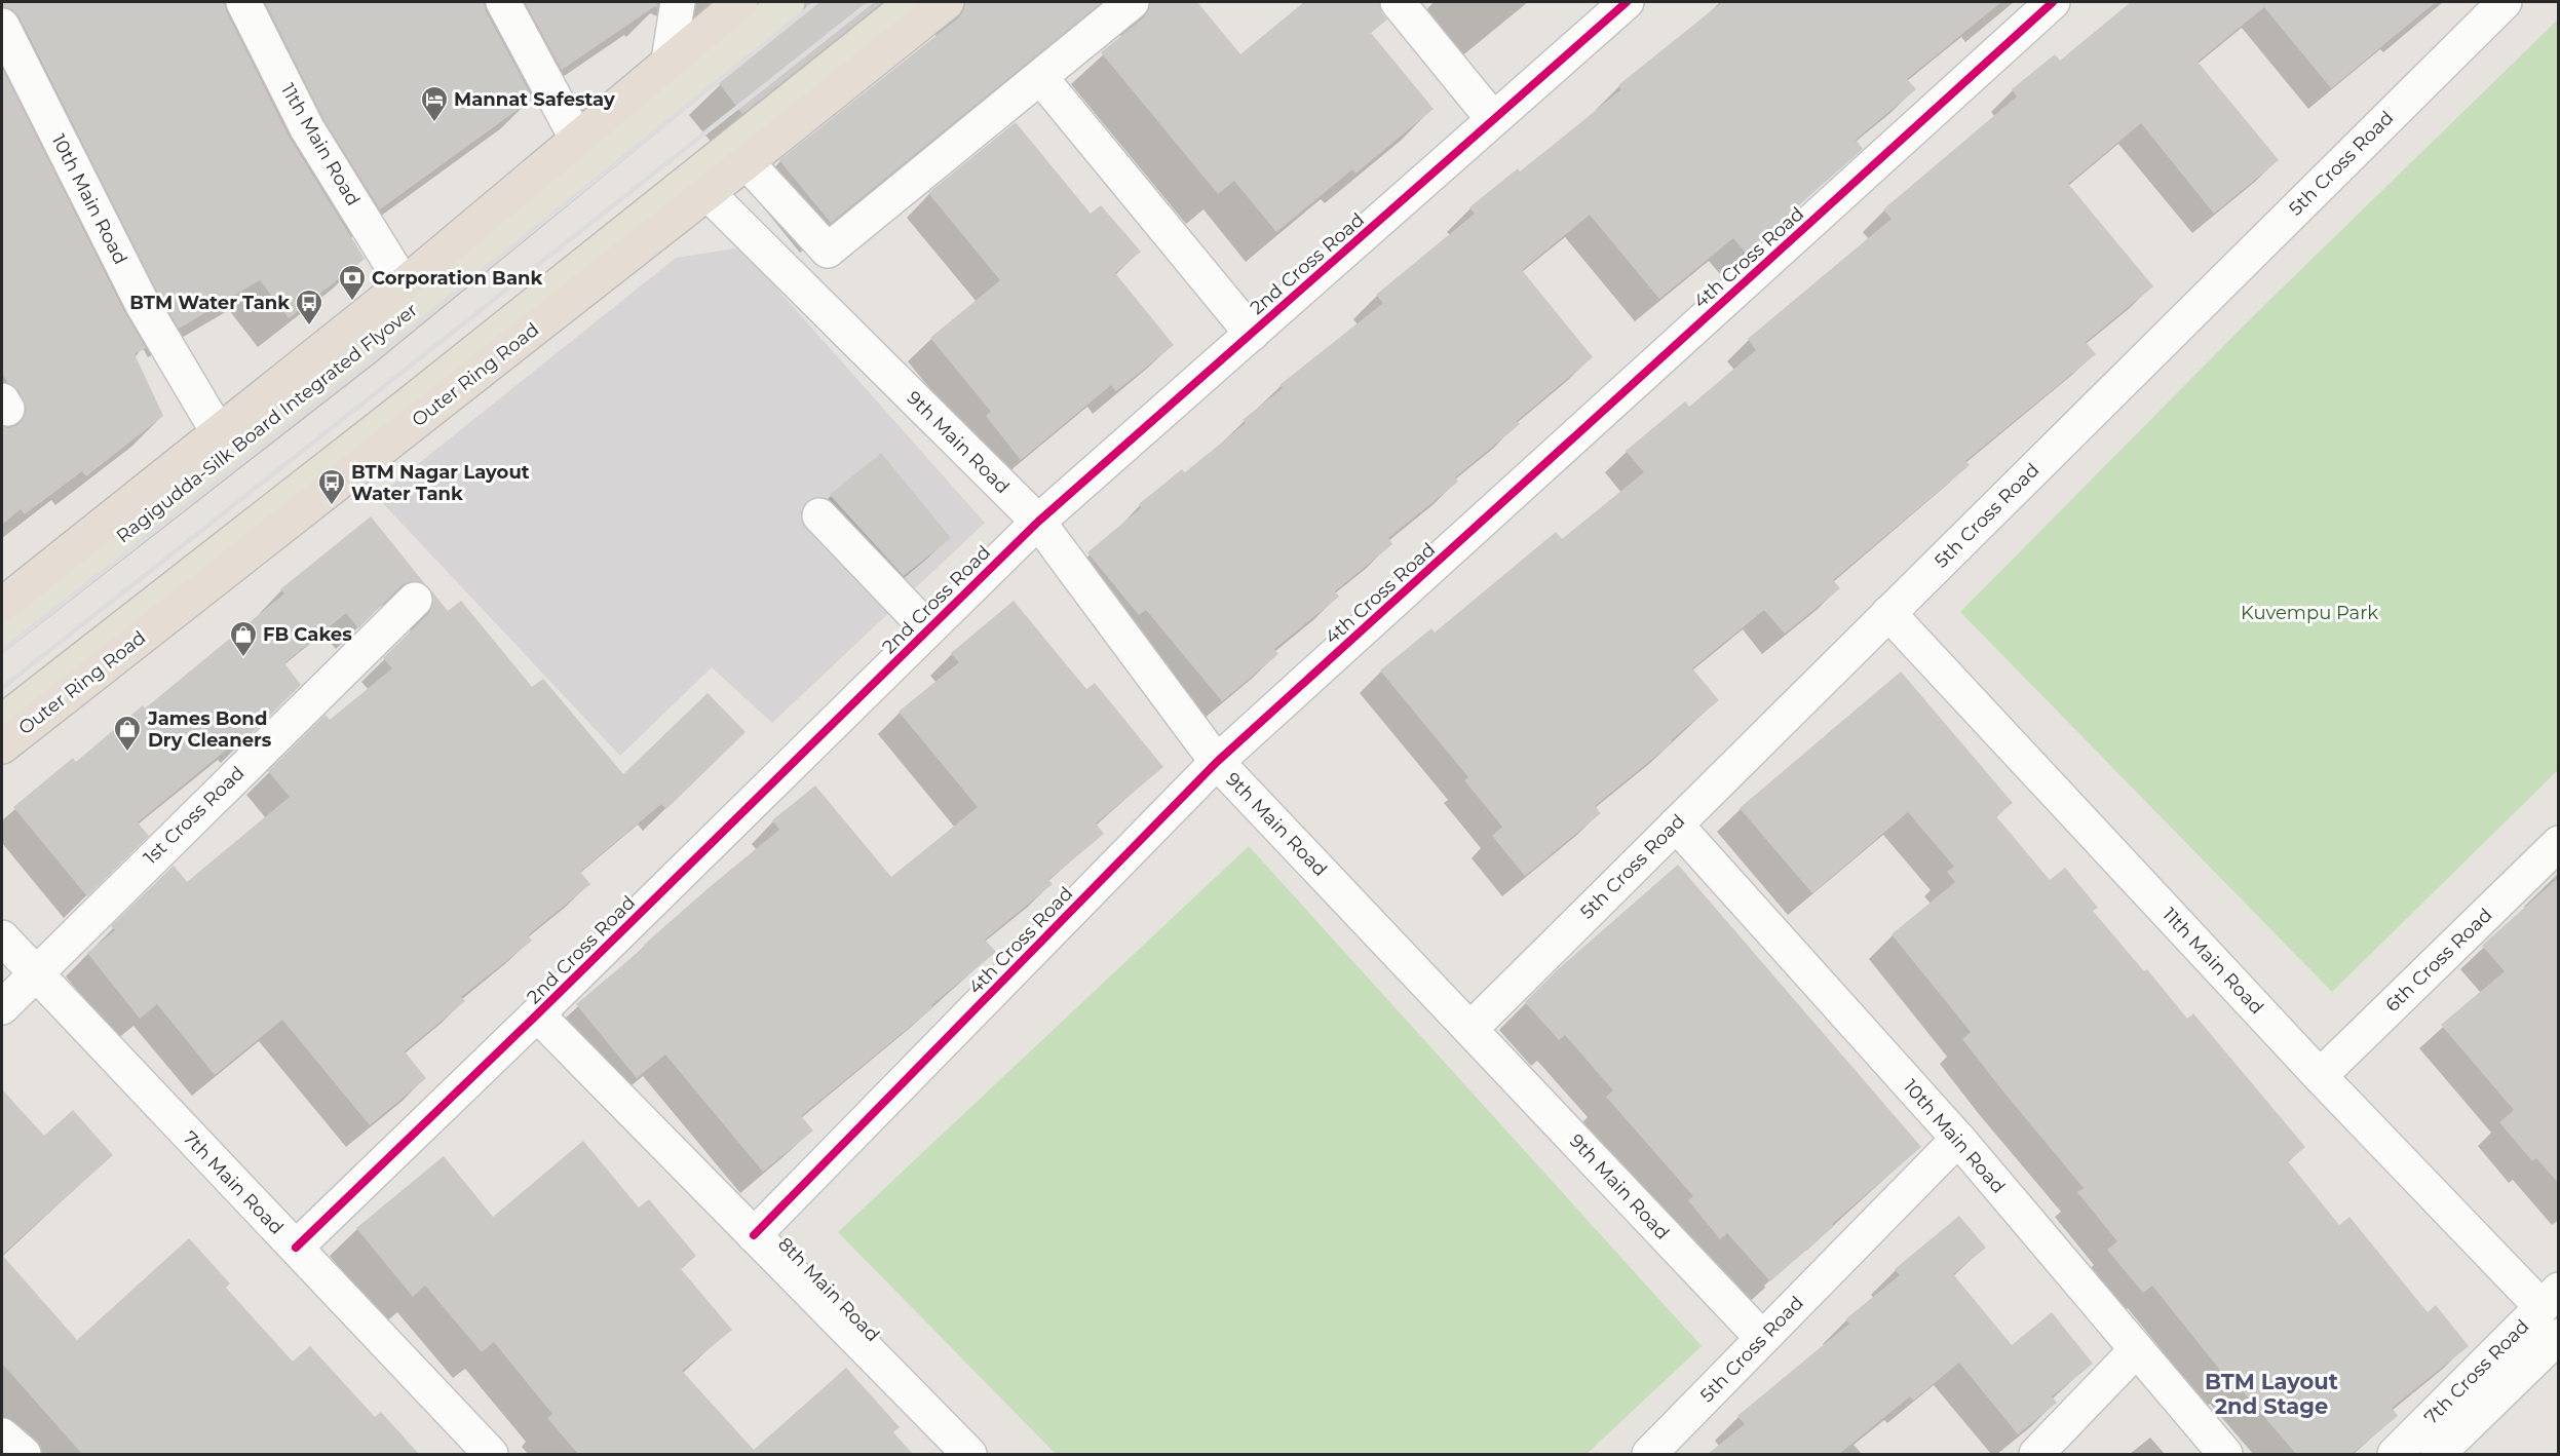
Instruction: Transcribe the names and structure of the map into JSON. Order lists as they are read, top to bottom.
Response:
{
  "streets": {
    "highway": ["Outer Ring Road"],
    "main road": ["Ragigudda-Silk Board Integrated Flyover"],
    "street": [
      "11th Main Road",
      "5th Cross Road",
      "10th Main Road",
      "4th Cross Road",
      "2nd Cross Road",
      "9th Main Road",
      "1st Cross Road",
      "6th Cross Road",
      "7th Main Road",
      "8th Main Road",
      "7th Cross Road"
    ]
  },
  "crossings": [
    ["11th Main Road", "5th Cross Road"],
    ["11th Main Road", "6th Cross Road"],
    ["11th Main Road", "7th Cross Road"],
    ["5th Cross Road", "10th Main Road"],
    ["5th Cross Road", "9th Main Road"],
    ["4th Cross Road", "9th Main Road"],
    ["4th Cross Road", "8th Main Road"],
    ["2nd Cross Road", "9th Main Road"],
    ["2nd Cross Road", "7th Main Road"],
    ["2nd Cross Road", "8th Main Road"],
    ["Outer Ring Road", "9th Main Road"],
    ["1st Cross Road", "7th Main Road"]
  ],
  "districts": ["BTM Layout 2nd Stage"],
  "parks": ["Kuvempu Park"],
  "places": {
    "hotel": ["Mannat Safestay"],
    "bank": ["Corporation Bank"],
    "bus stop": ["BTM Water Tank", "BTM Nagar Layout Water Tank"],
    "shop": ["FB Cakes", "James Bond Dry Cleaners"]
  }
}
